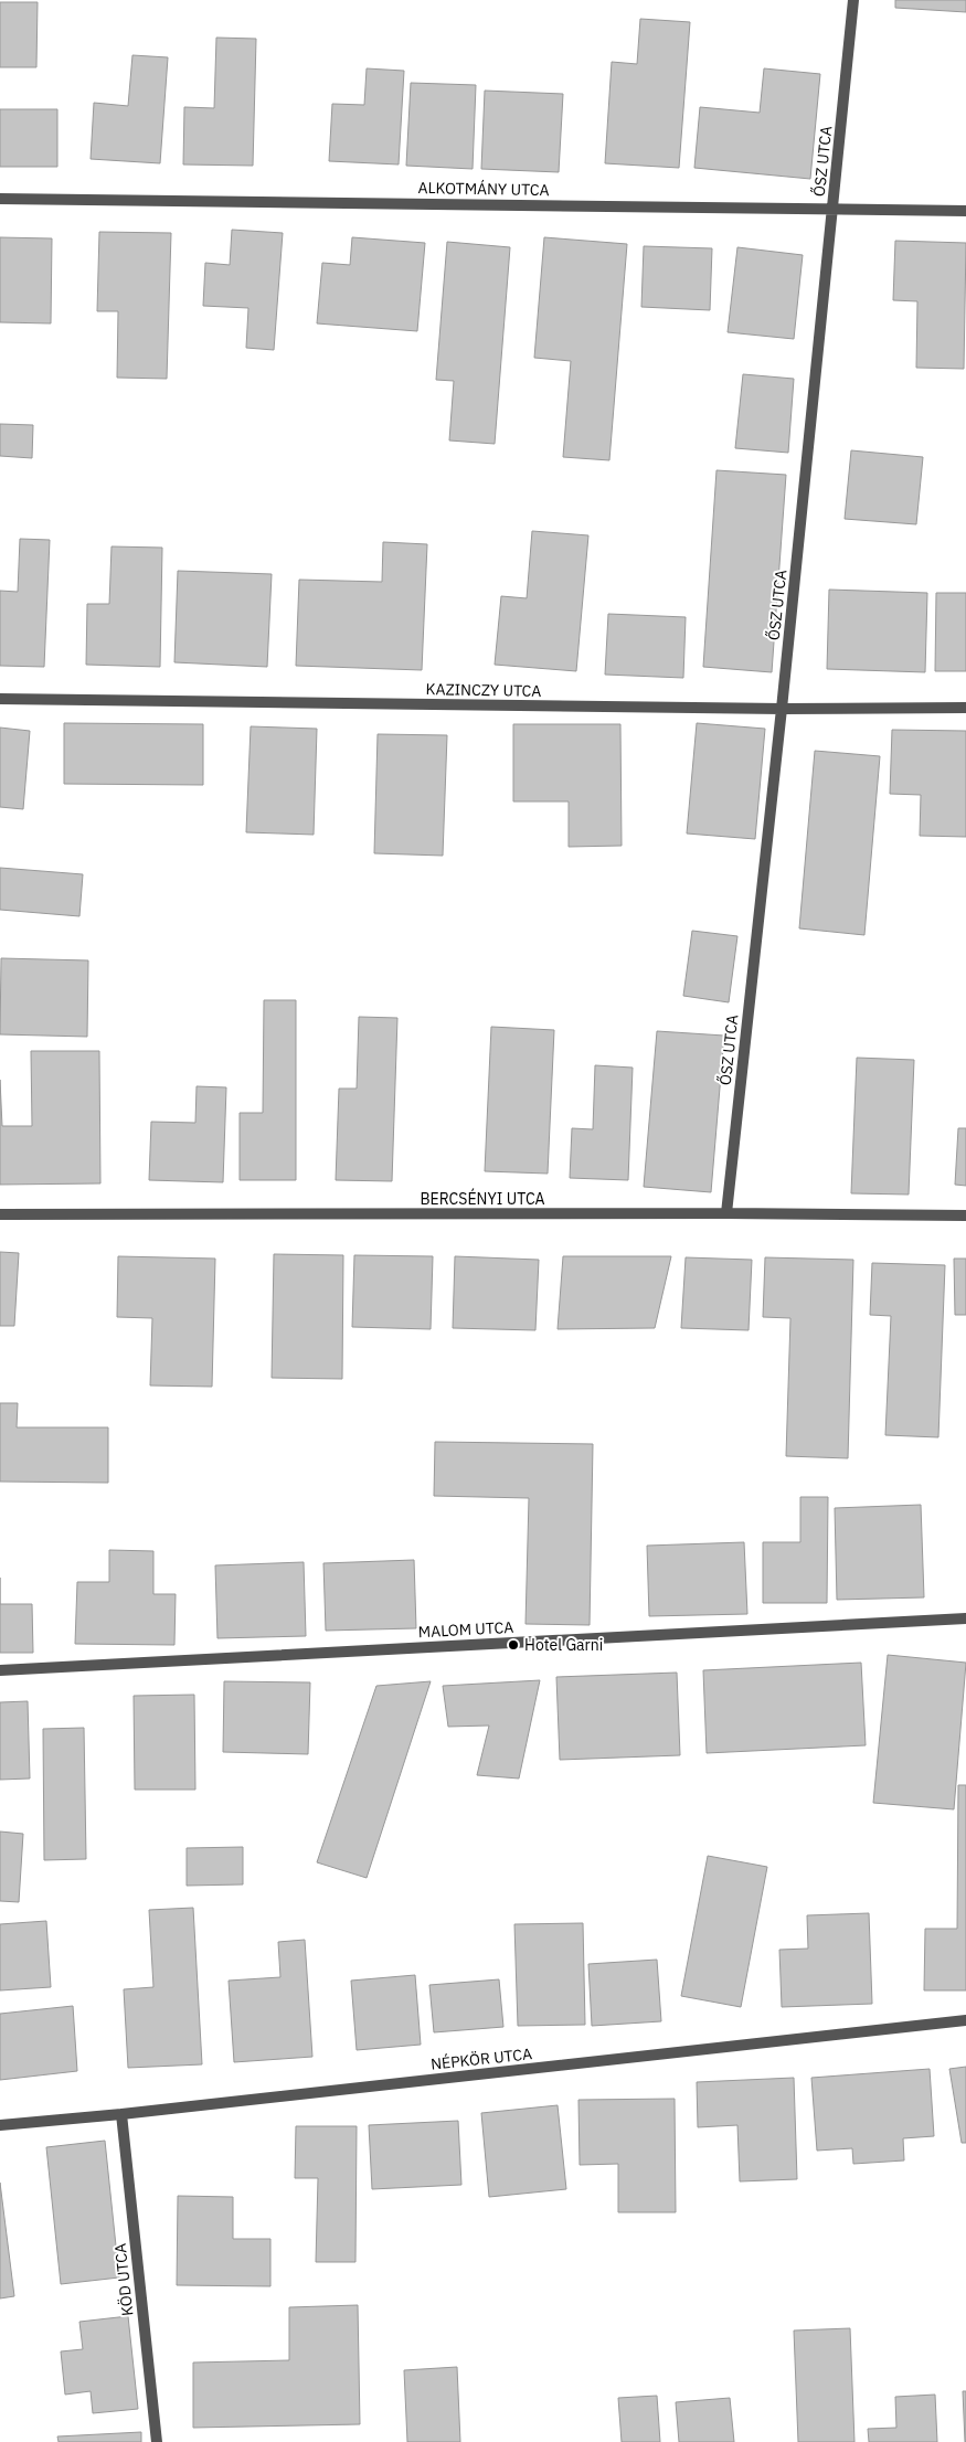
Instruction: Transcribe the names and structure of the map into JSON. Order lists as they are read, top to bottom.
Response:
{
  "streets": {
    "street": [
      "ŐSZ UTCA",
      "ALKOTMÁNY UTCA",
      "KAZINCZY UTCA",
      "BERCSÉNYI UTCA",
      "MALOM UTCA",
      "NÉPKÖR UTCA",
      "KÖD UTCA"
    ]
  },
  "crossings": [
    ["ŐSZ UTCA", "ALKOTMÁNY UTCA"],
    ["ŐSZ UTCA", "KAZINCZY UTCA"],
    ["ŐSZ UTCA", "BERCSÉNYI UTCA"],
    ["NÉPKÖR UTCA", "KÖD UTCA"]
  ],
  "places": ["Hotel Garni"]
}
